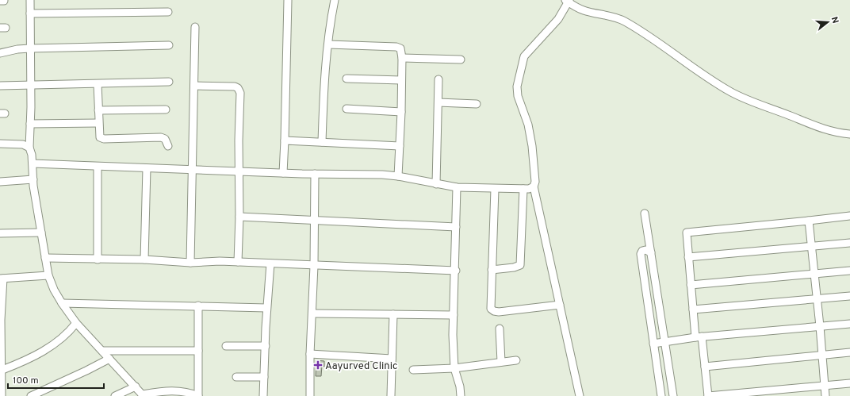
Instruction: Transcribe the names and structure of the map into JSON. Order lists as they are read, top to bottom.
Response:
{
  "places": {
    "health": ["Aayurved Clinic"]
  },
  "scale_bar": "100 m",
  "north": "right"
}
